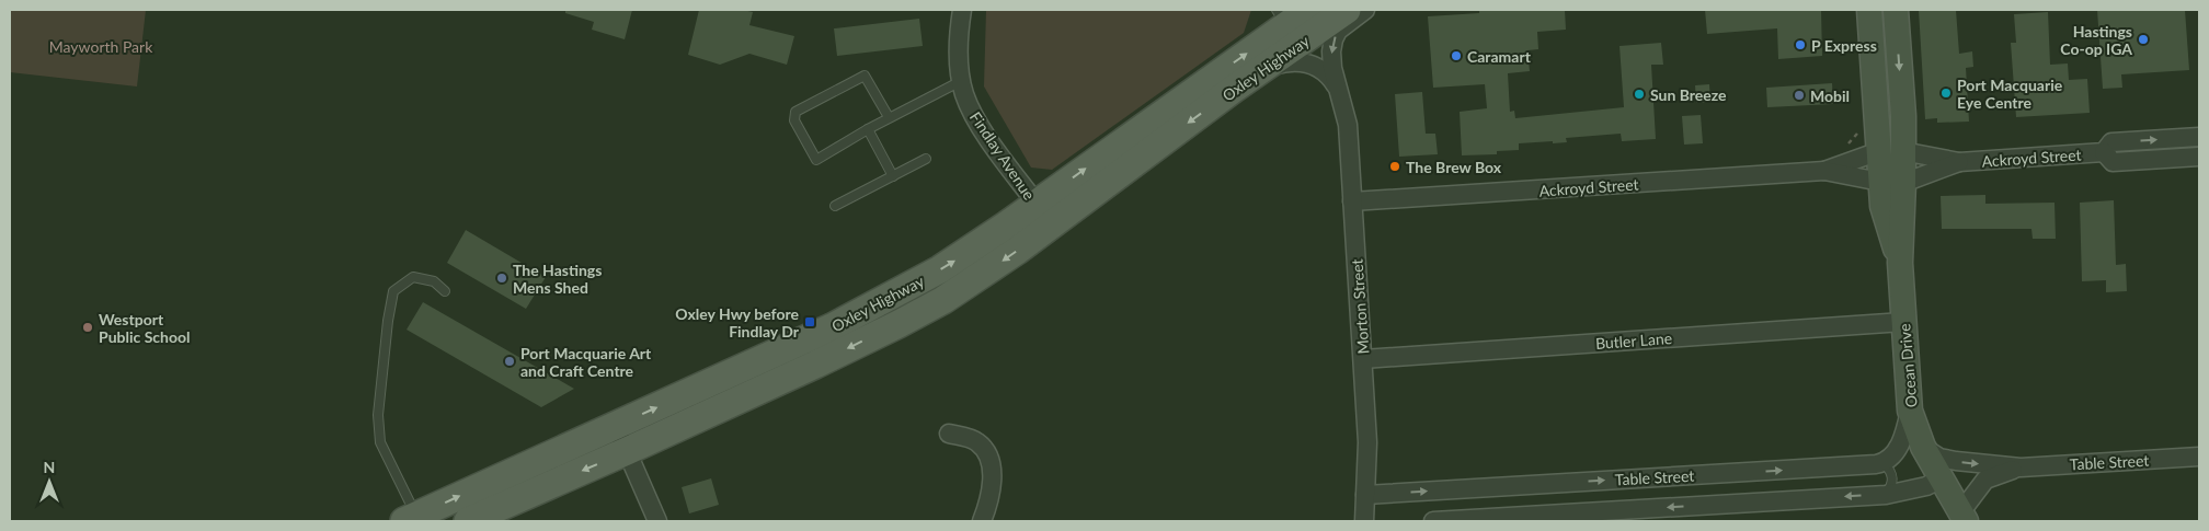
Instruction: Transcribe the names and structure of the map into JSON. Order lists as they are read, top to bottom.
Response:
{
  "streets": {
    "main road": ["Oxley Highway", "Ocean Drive"],
    "street": [
      "Findlay Avenue",
      "Ackroyd Street",
      "Morton Street",
      "Butler Lane",
      "Table Street"
    ]
  },
  "crossings": [
    ["Oxley Highway", "Findlay Avenue"],
    ["Oxley Highway", "Morton Street"],
    ["Ackroyd Street", "Morton Street"],
    ["Ackroyd Street", "Ocean Drive"],
    ["Morton Street", "Butler Lane"],
    ["Morton Street", "Table Street"],
    ["Butler Lane", "Ocean Drive"],
    ["Ocean Drive", "Table Street"]
  ],
  "parks": ["Mayworth Park"],
  "places": {
    "other": [
      "Hastings Co-op IGA",
      "P Express",
      "Caramart",
      "Port Macquarie Eye Centre",
      "Sun Breeze",
      "Mobil",
      "The Brew Box",
      "The Hastings Mens Shed",
      "Westport Public School",
      "Port Macquarie Art and Craft Centre"
    ],
    "transit": ["Oxley Hwy before Findlay Dr"]
  },
  "north": "top"
}
